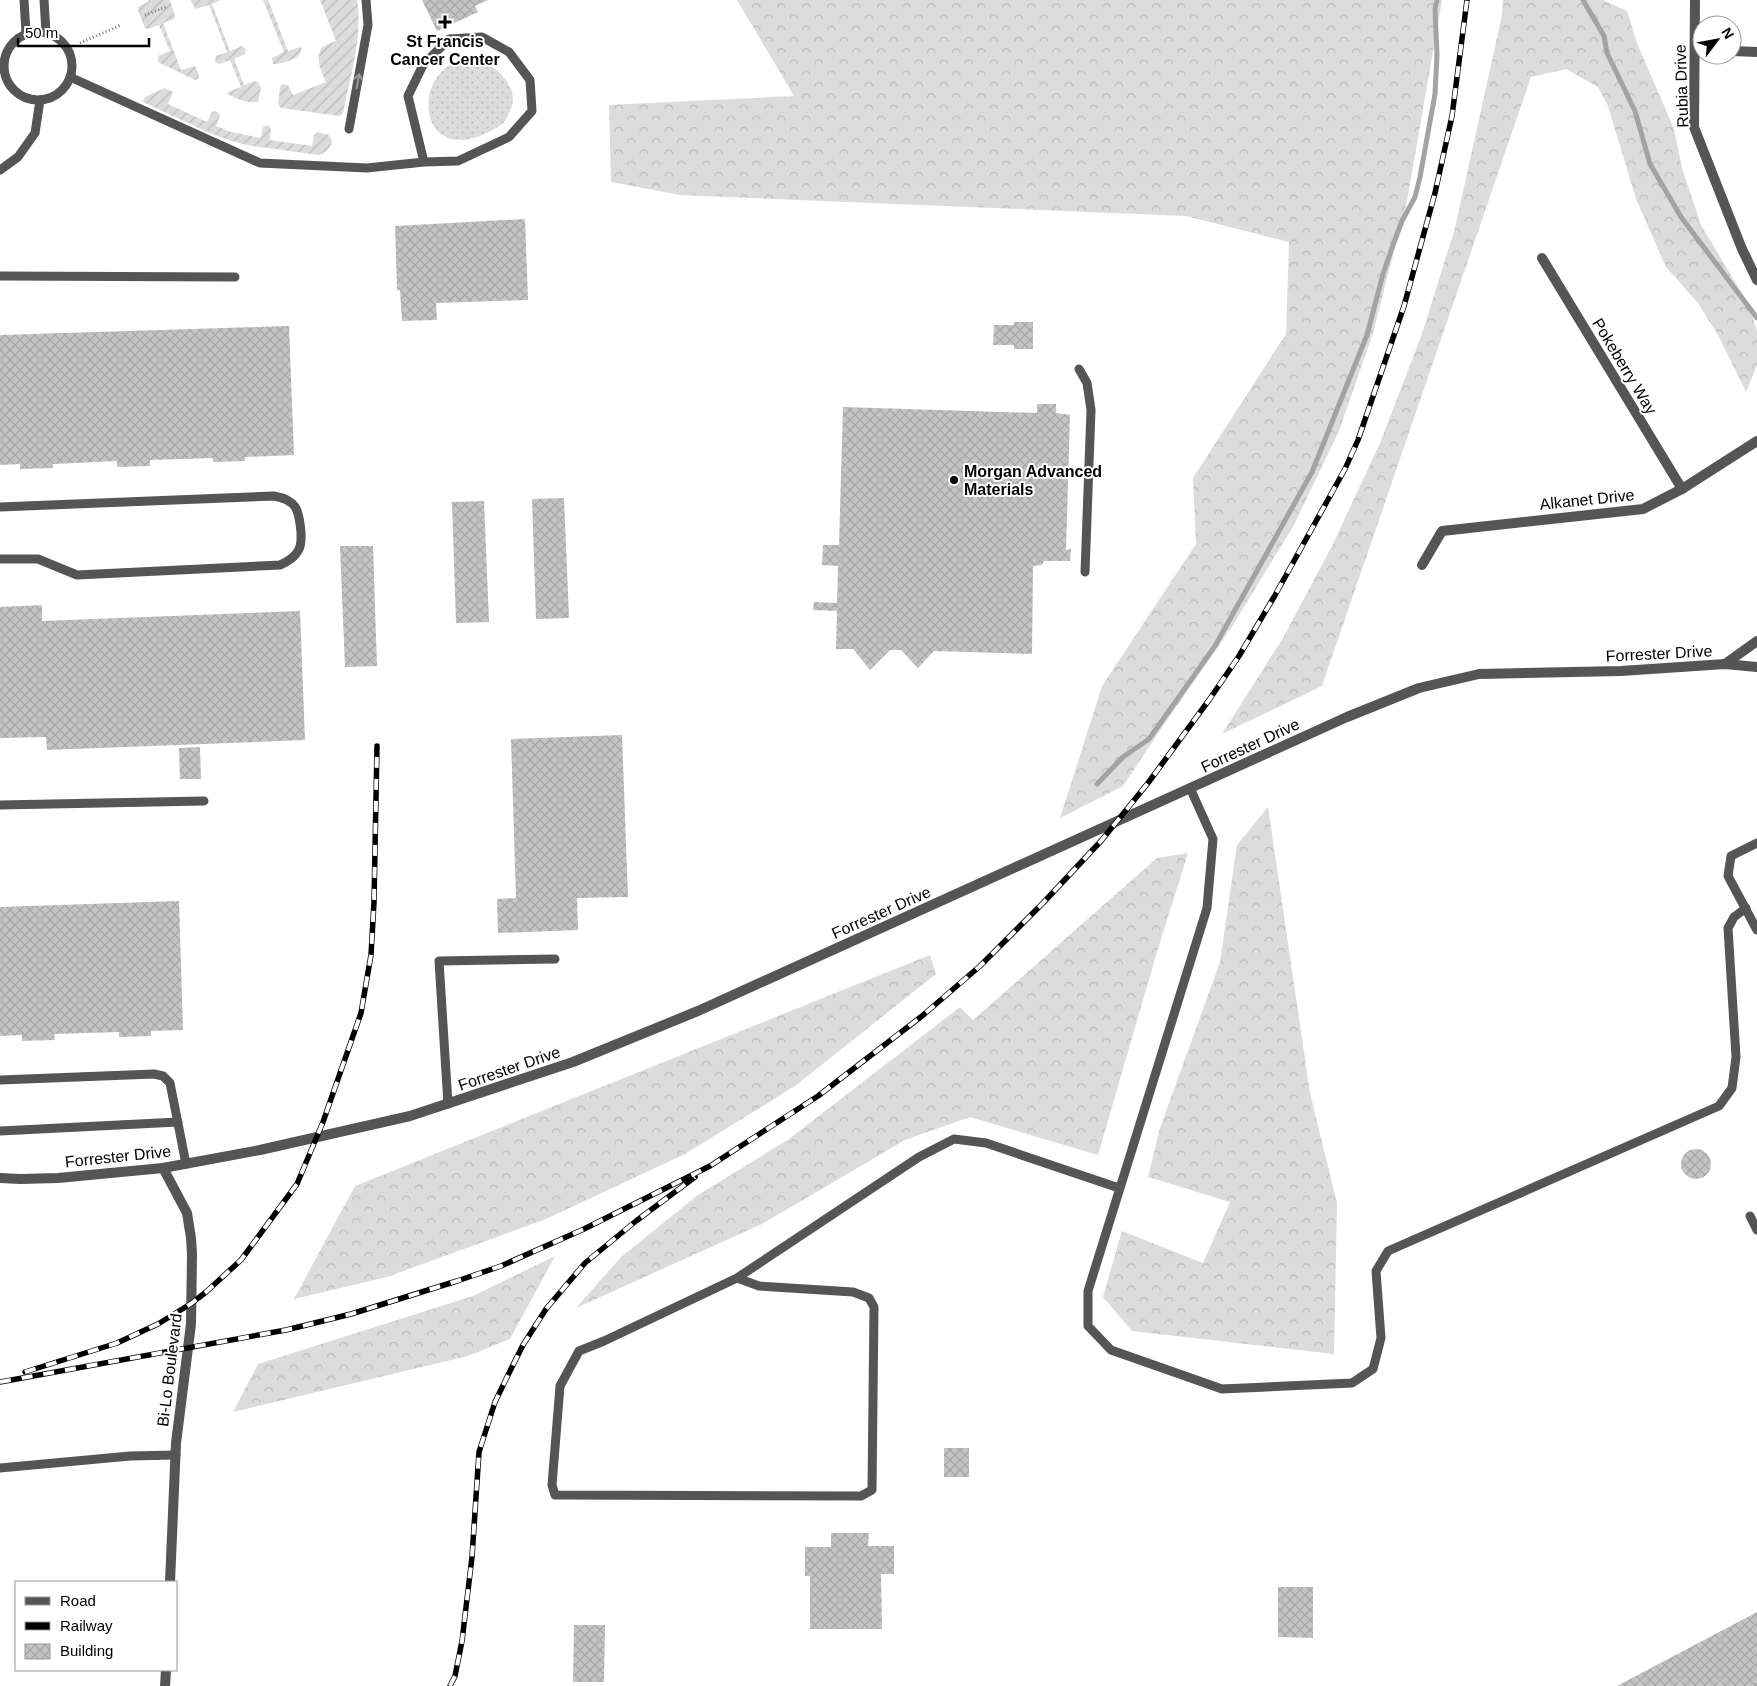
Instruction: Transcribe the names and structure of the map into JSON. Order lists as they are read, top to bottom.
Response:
{
  "streets": {
    "street": [
      "Rubia Drive",
      "Pokeberry Way",
      "Alkanet Drive",
      "Forrester Drive",
      "Bi-Lo Boulevard"
    ]
  },
  "crossings": [
    ["Pokeberry Way", "Alkanet Drive"],
    ["Forrester Drive", "Bi-Lo Boulevard"]
  ],
  "places": {
    "health": ["St Francis Cancer Center"],
    "other": ["Morgan Advanced Materials"]
  },
  "legend": ["Road", "Railway", "Building"],
  "scale_bar": "50 m",
  "north": "top right"
}
